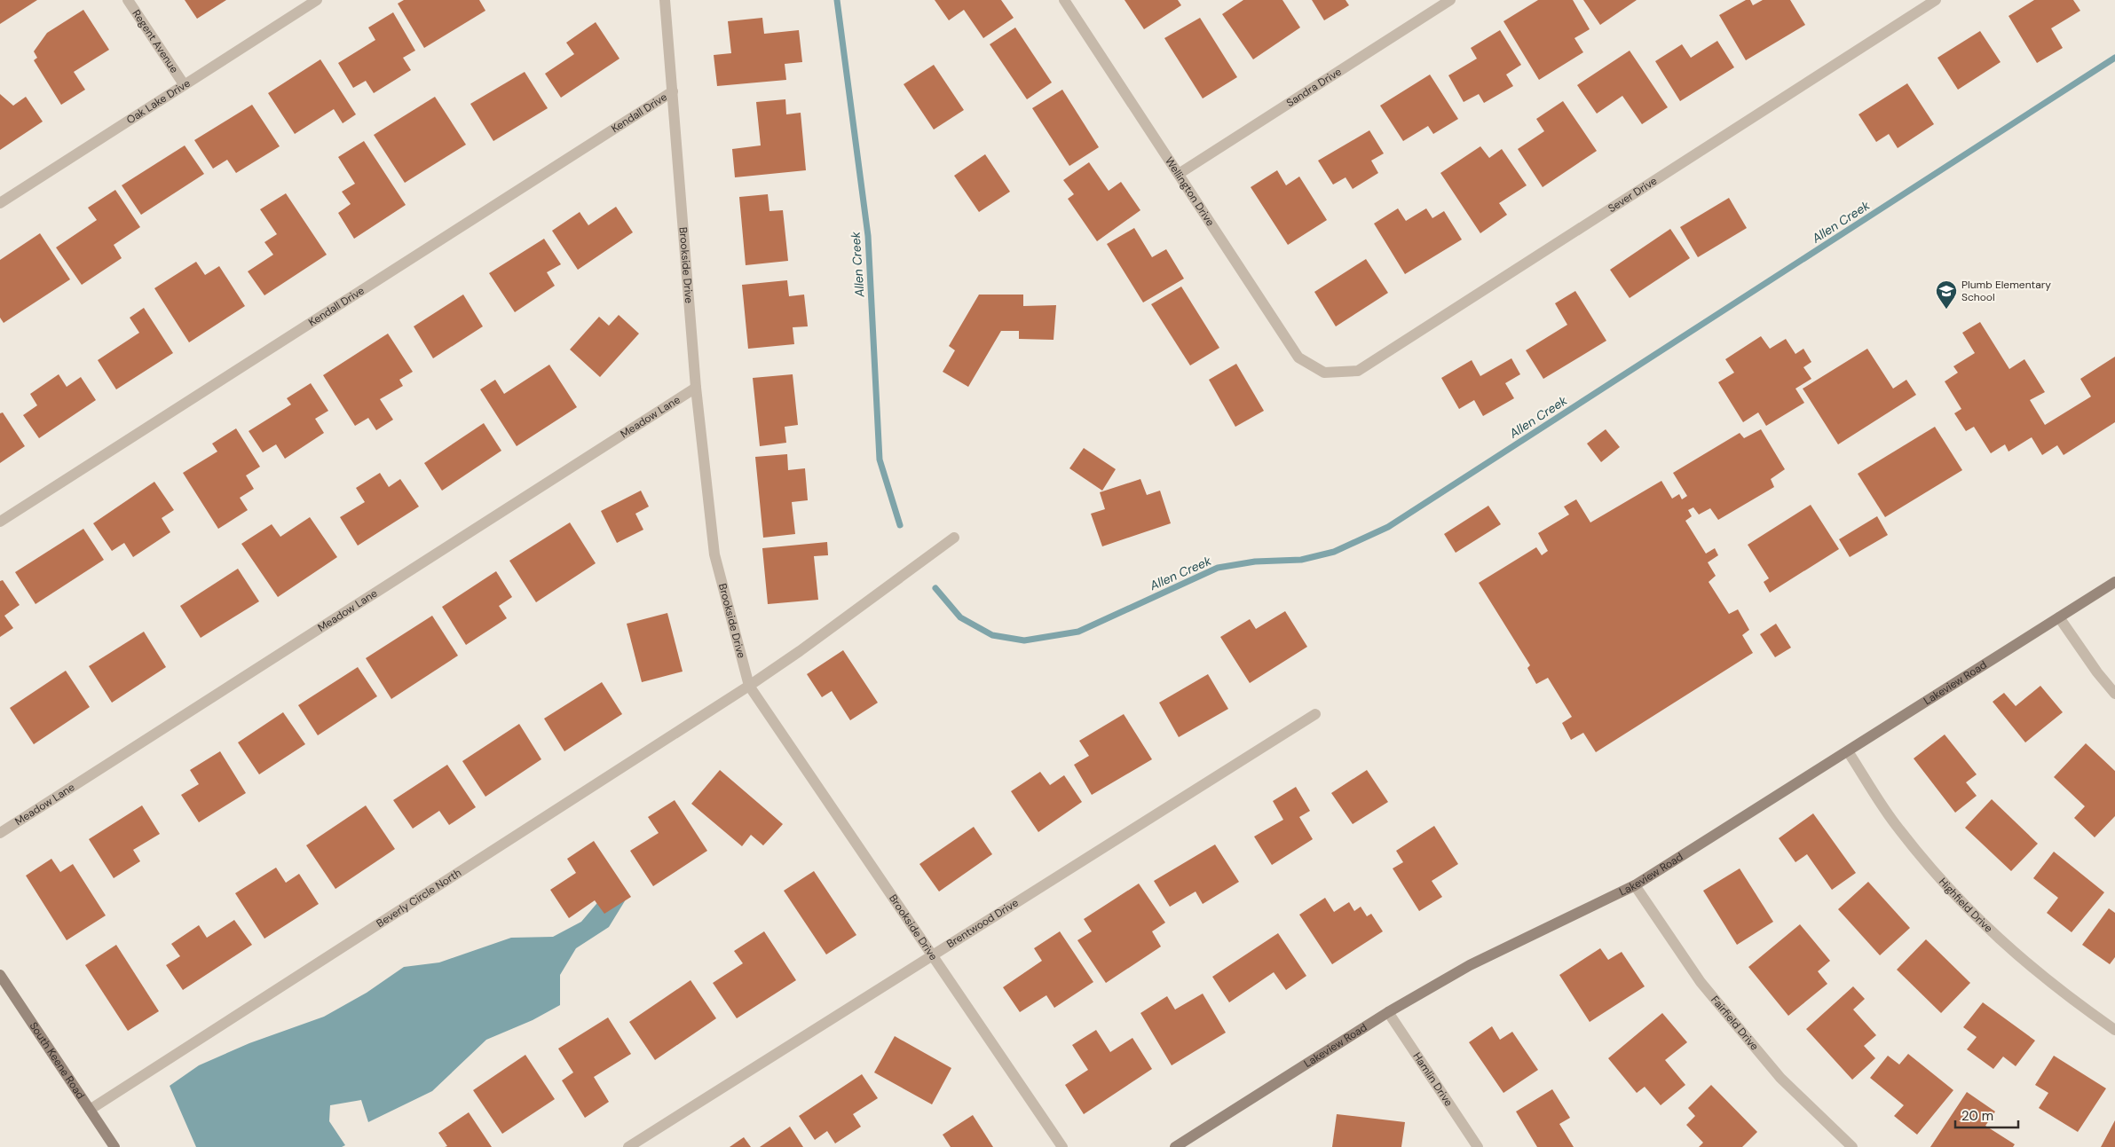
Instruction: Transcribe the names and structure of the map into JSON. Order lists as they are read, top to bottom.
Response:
{
  "streets": {
    "street": [
      "Regent Avenue",
      "Sandra Drive",
      "Oak Lake Drive",
      "Kendall Drive",
      "Wellington Drive",
      "Sever Drive",
      "Brookside Drive",
      "Meadow Lane",
      "Lakeview Road",
      "Beverly Circle North",
      "Highfield Drive",
      "Brentwood Drive",
      "Fairfield Drive",
      "South Keene Road",
      "Hamlin Drive"
    ]
  },
  "crossings": [
    ["Regent Avenue", "Oak Lake Drive"],
    ["Sandra Drive", "Wellington Drive"],
    ["Kendall Drive", "Brookside Drive"],
    ["Wellington Drive", "Sever Drive"],
    ["Brookside Drive", "Meadow Lane"],
    ["Brookside Drive", "Beverly Circle North"],
    ["Brookside Drive", "Brentwood Drive"],
    ["Lakeview Road", "Highfield Drive"],
    ["Lakeview Road", "Fairfield Drive"],
    ["Lakeview Road", "Hamlin Drive"],
    ["Beverly Circle North", "South Keene Road"]
  ],
  "water": ["Allen Creek"],
  "places": {
    "school or university": ["Plumb Elementary School"]
  },
  "scale_bar": "20 m"
}
